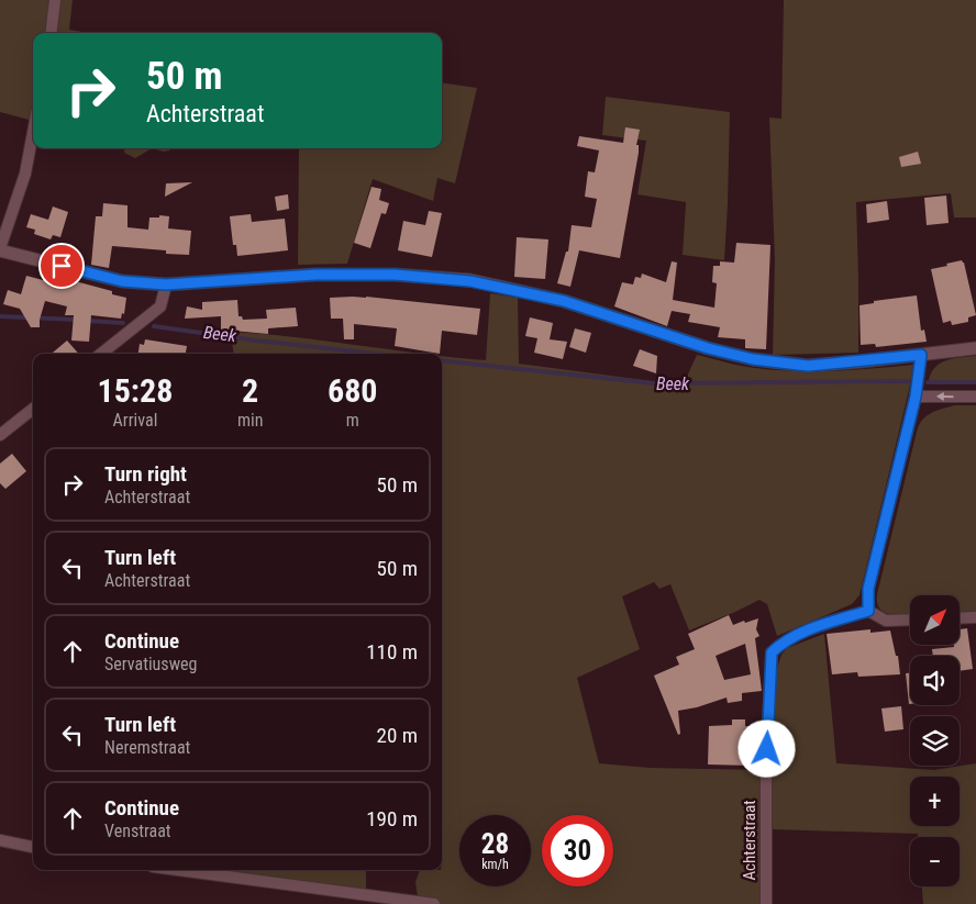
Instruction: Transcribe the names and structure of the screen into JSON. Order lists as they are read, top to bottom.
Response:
{
  "streets": {
    "street": ["Achterstraat"]
  },
  "water": ["Beek"],
  "north": "top right",
  "page": {
    "turn": ["50 m", "Achterstraat"],
    "eta": [
      "15:28",
      "Arrival",
      "2",
      "min",
      "680",
      "m"
    ],
    "list": [
      {
        "name": "Turn right",
        "note": "Achterstraat",
        "value": "50 m"
      },
      {
        "name": "Turn left",
        "note": "Achterstraat",
        "value": "50 m"
      },
      {
        "name": "Continue",
        "note": "Servatiusweg",
        "value": "110 m"
      },
      {
        "name": "Turn left",
        "note": "Neremstraat",
        "value": "20 m"
      },
      {
        "name": "Continue",
        "note": "Venstraat",
        "value": "190 m"
      }
    ],
    "map_buttons": ["+", "−"],
    "speed": "28 km/h",
    "limit": "30"
  }
}
